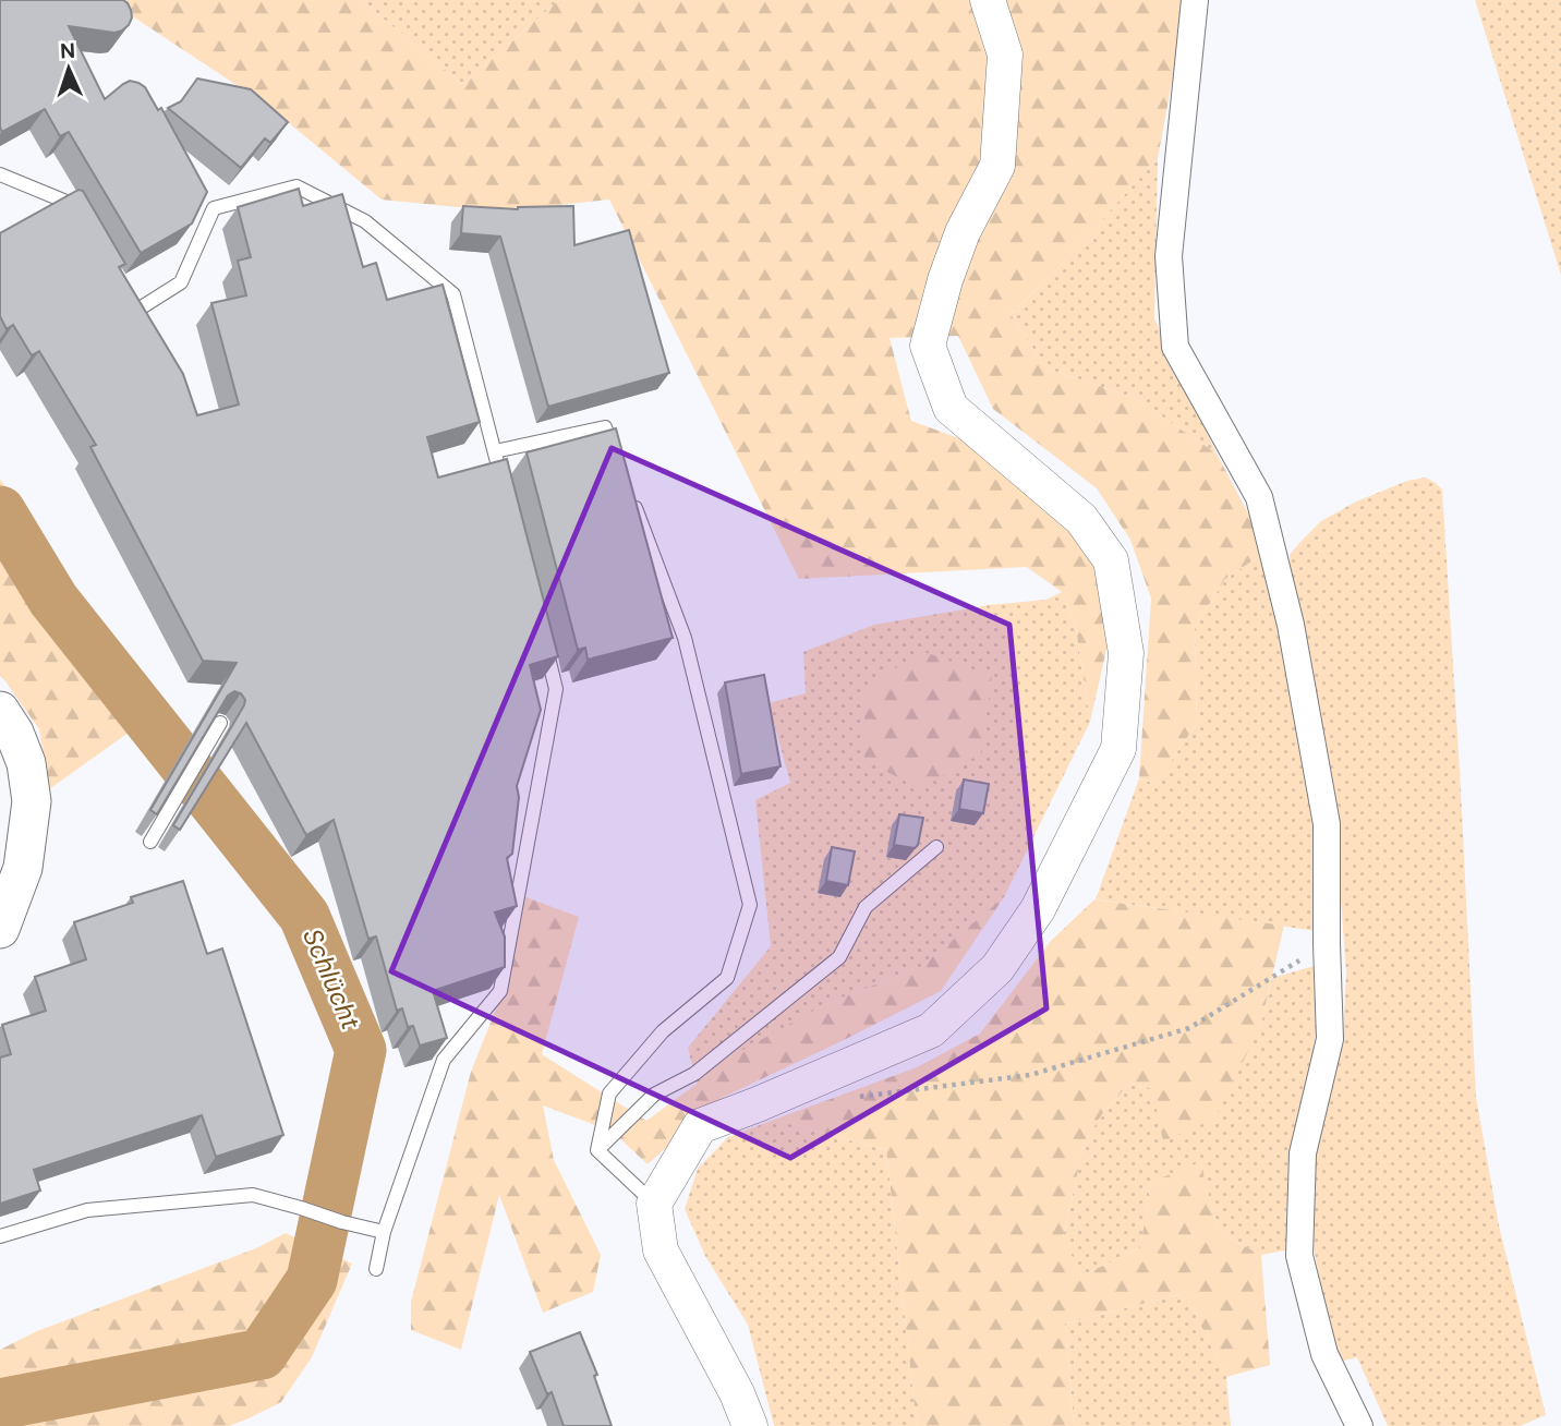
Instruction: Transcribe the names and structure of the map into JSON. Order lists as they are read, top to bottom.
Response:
{
  "water": ["Schlücht"],
  "north": "top"
}
